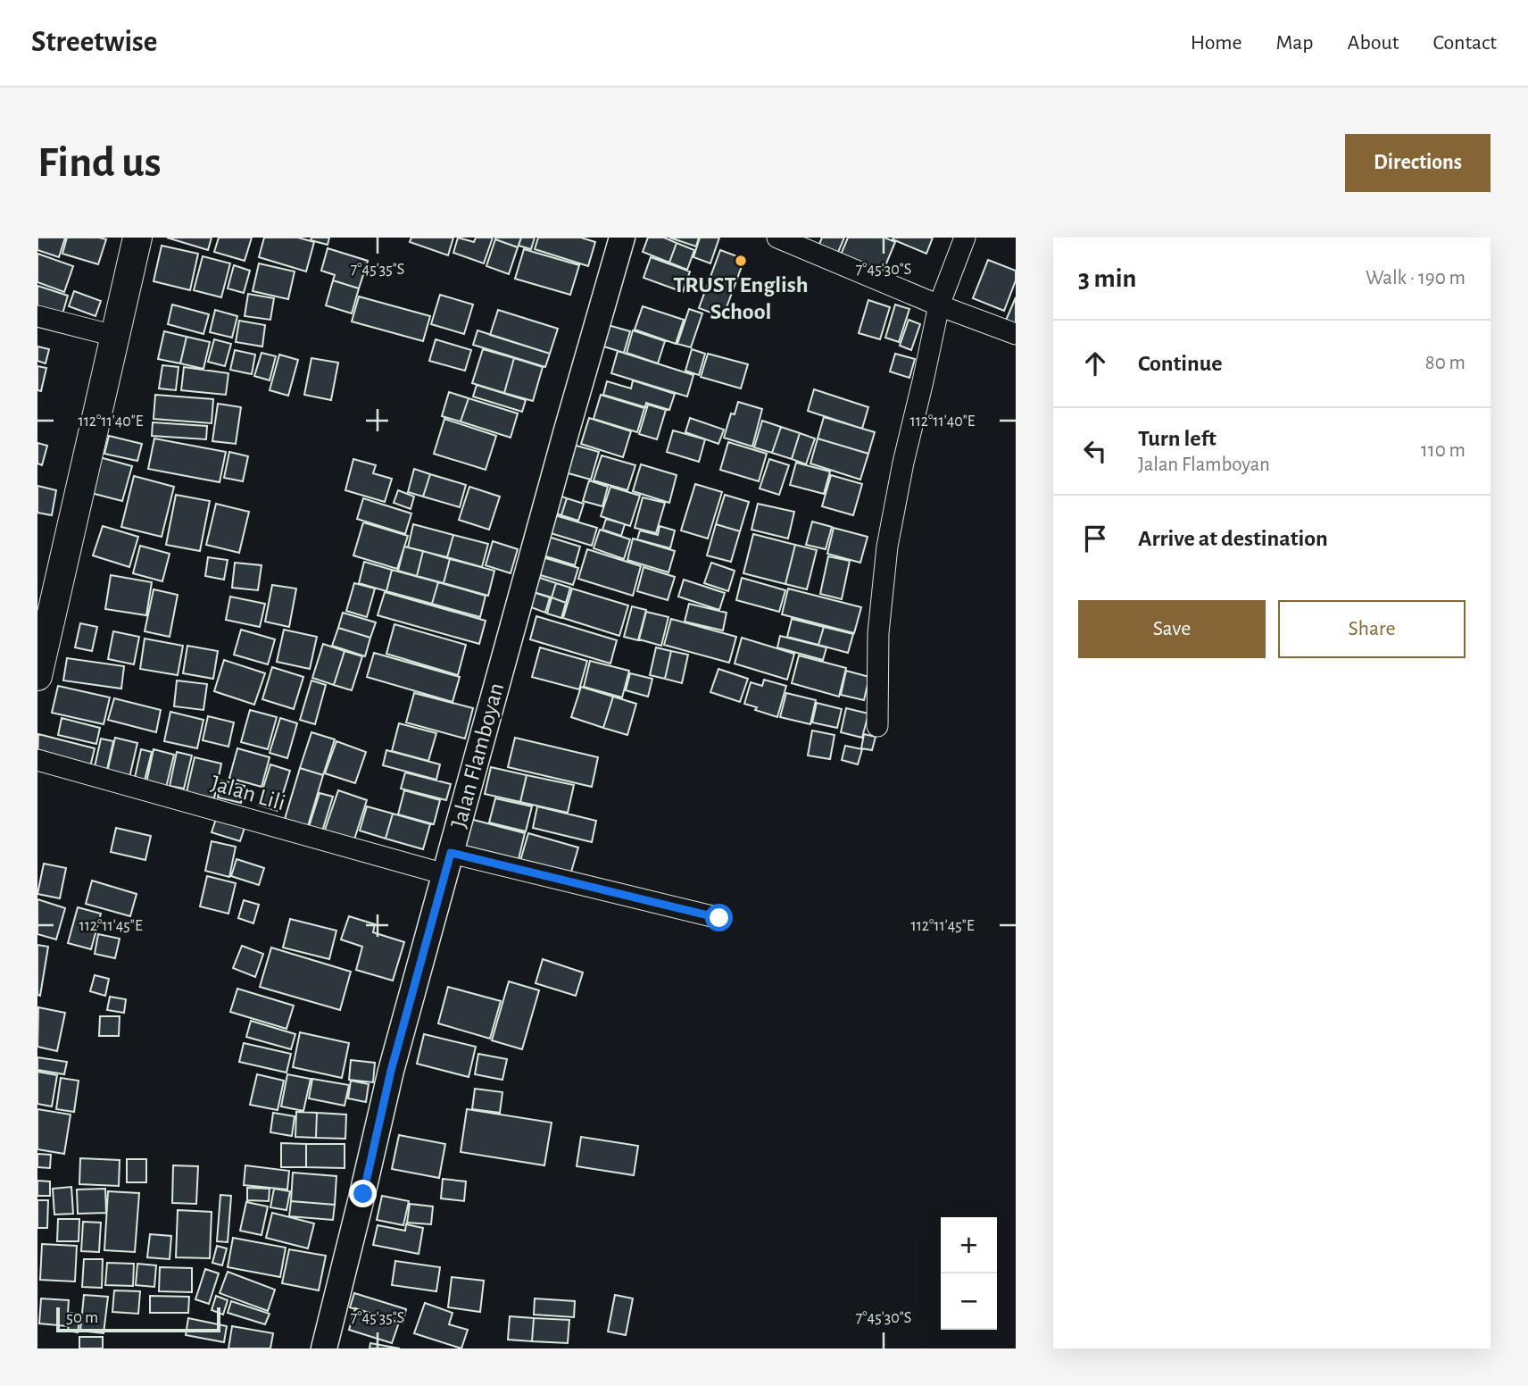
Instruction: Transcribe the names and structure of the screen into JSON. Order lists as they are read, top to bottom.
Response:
{
  "streets": {
    "street": ["Jalan Flamboyan", "Jalan Lili"]
  },
  "crossings": [
    ["Jalan Flamboyan", "Jalan Lili"]
  ],
  "places": ["TRUST English School"],
  "scale_bar": "50 m",
  "page": {
    "header": "Streetwise",
    "nav": [
      "Home",
      "Map",
      "About",
      "Contact"
    ],
    "buttons": [
      "Directions",
      ["Save", "Share"]
    ],
    "title": "Find us",
    "heading": ["3 min", "Walk · 190 m"],
    "list": [
      ["Continue", "80 m"],
      ["Turn left", "Jalan Flamboyan", "110 m"],
      "Arrive at destination"
    ],
    "map_buttons": ["+", "−"],
    "scale": "50 m"
  },
  "coordinates": [
    "7°45'35\"S",
    "7°45'30\"S",
    "112°11'40\"E",
    "112°11'45\"E"
  ]
}
